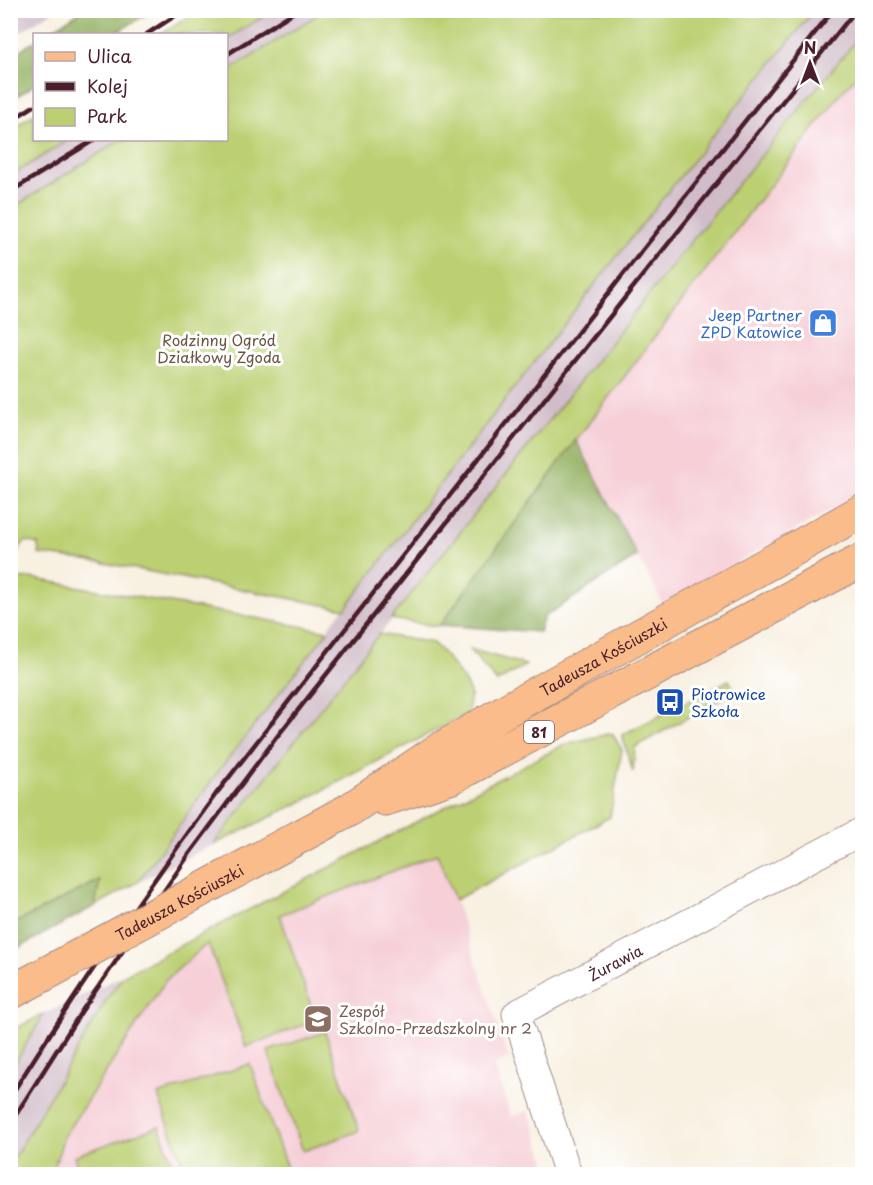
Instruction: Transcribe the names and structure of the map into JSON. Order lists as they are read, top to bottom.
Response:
{
  "streets": {
    "main road": ["Tadeusza Kościuszki", "81"],
    "street": ["Żurawia"]
  },
  "parks": ["Rodzinny Ogród Działkowy Zgoda"],
  "places": {
    "shop": ["Jeep Partner ZPD Katowice"],
    "bus stop": ["Piotrowice Szkoła"],
    "school or university": ["Zespół Szkolno-Przedszkolny nr 2"]
  },
  "legend": ["Ulica", "Kolej", "Park"],
  "north": "top"
}
